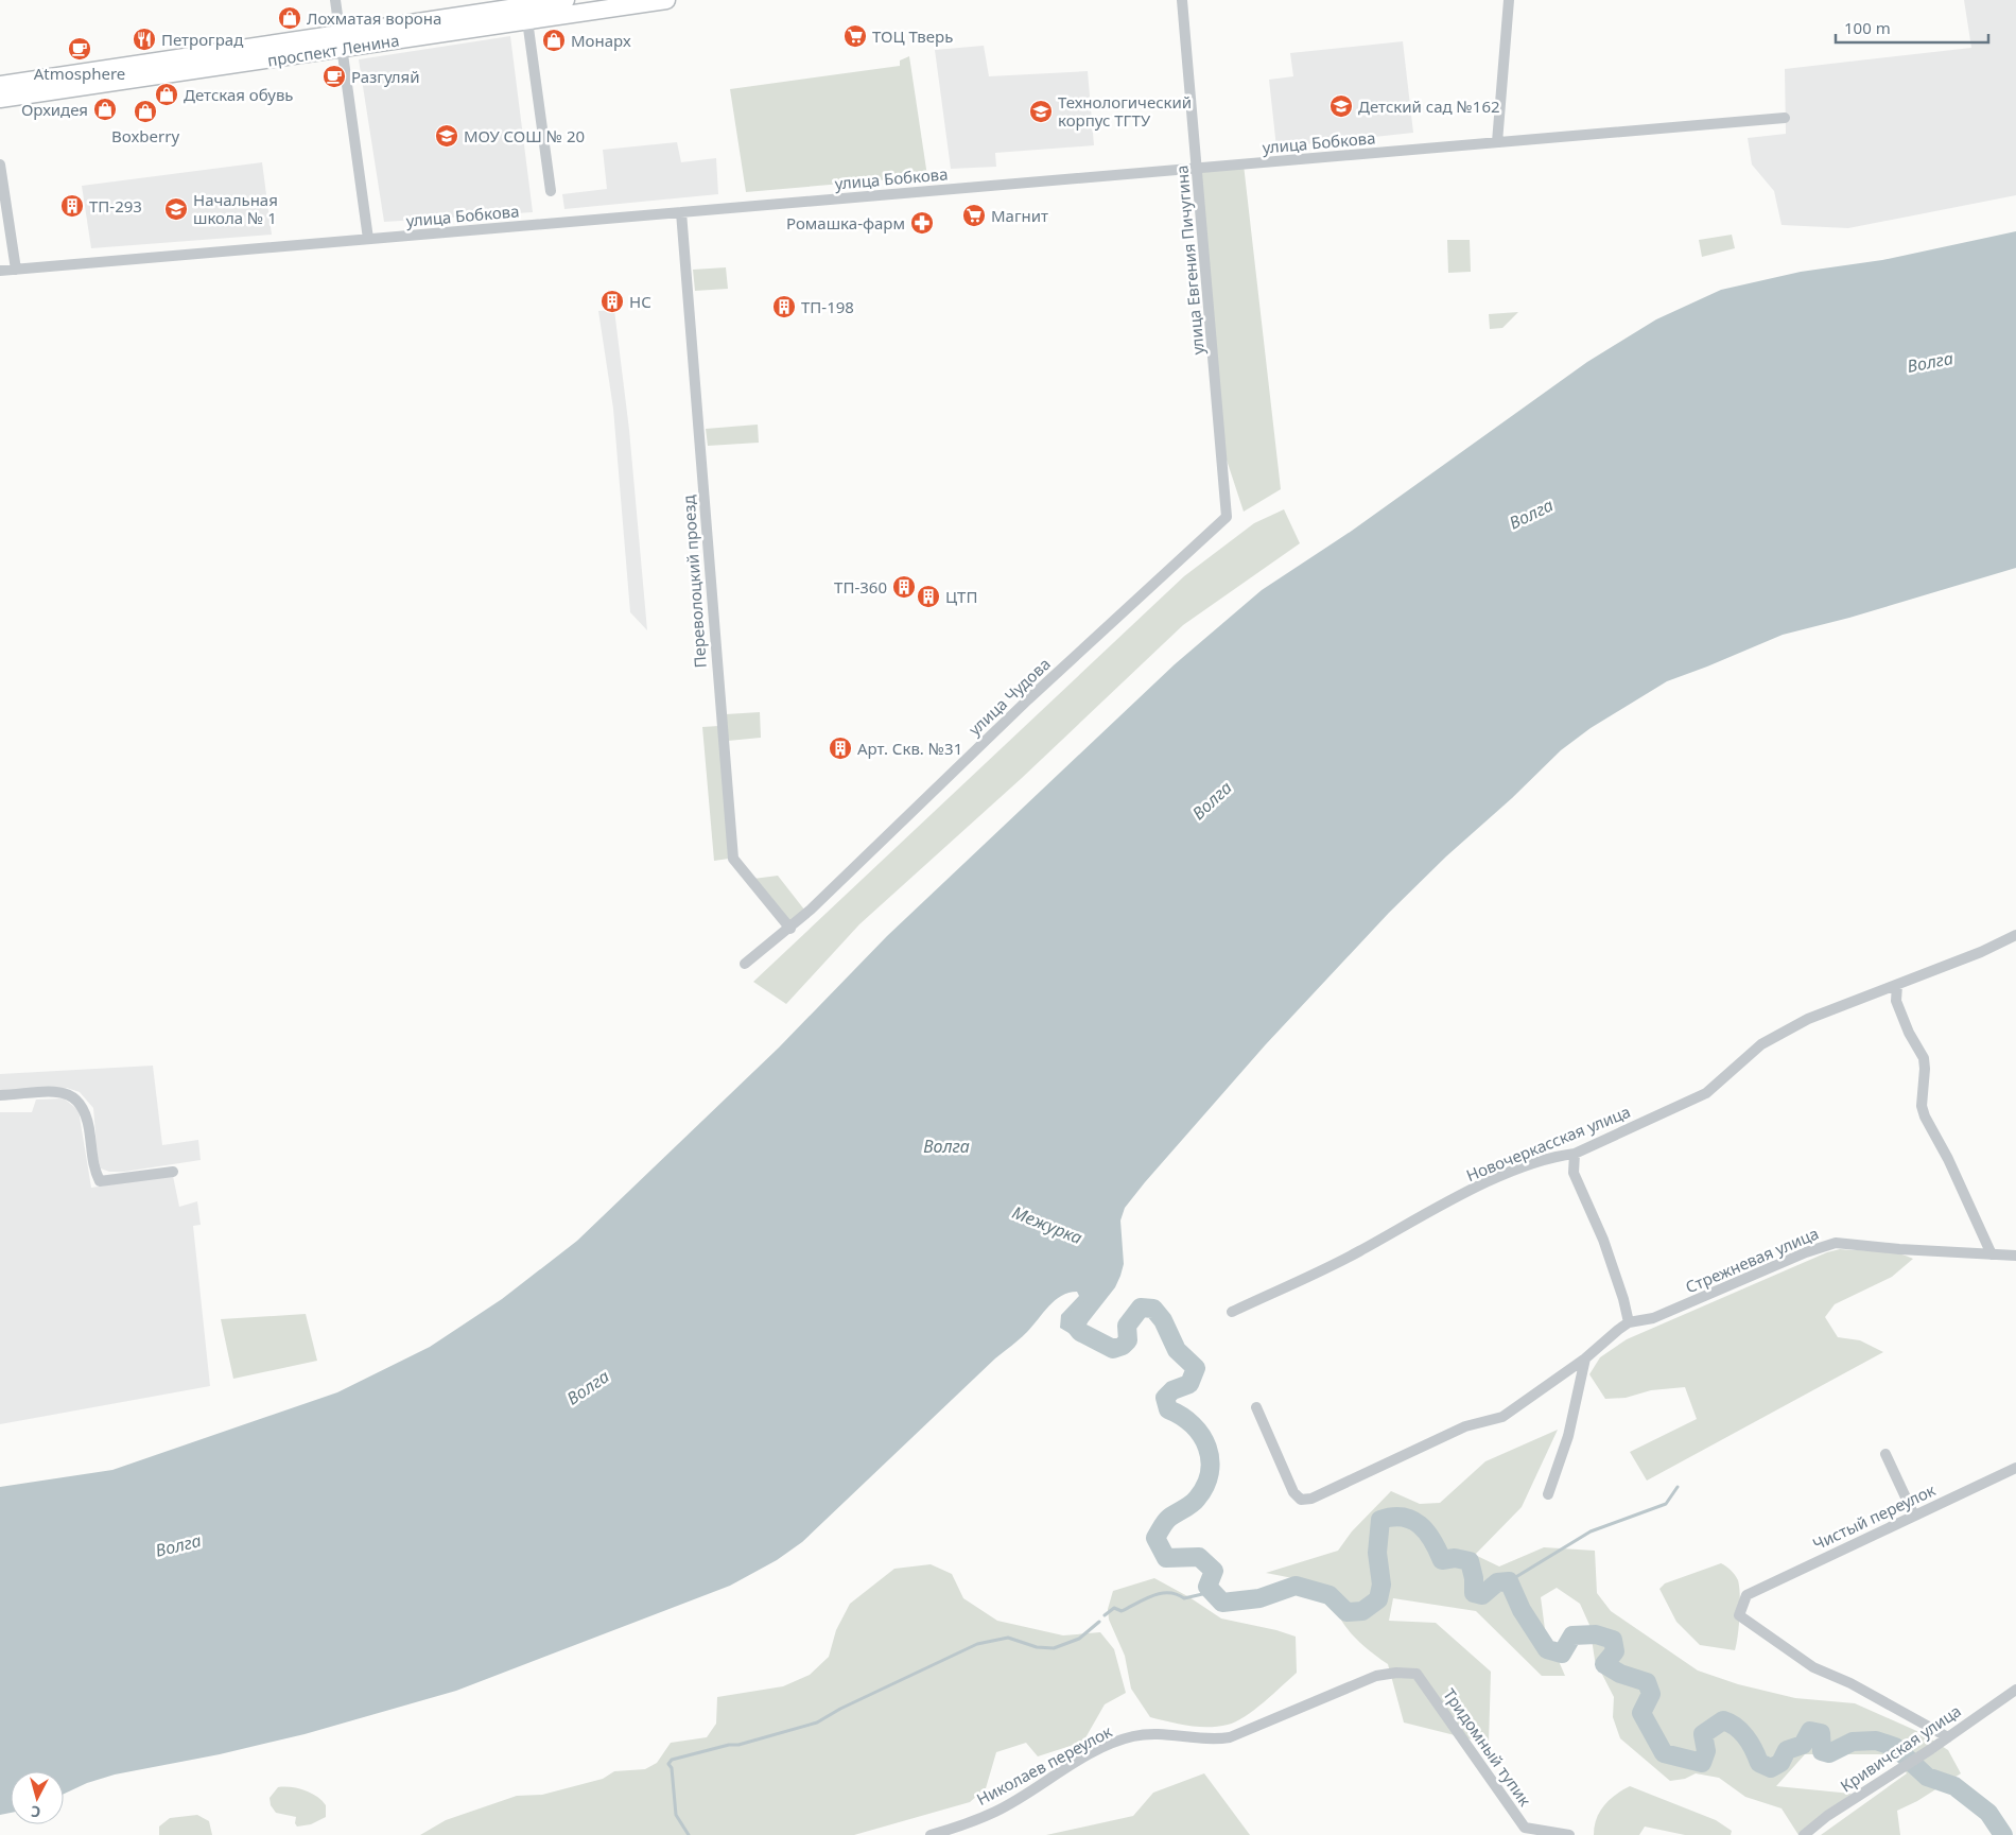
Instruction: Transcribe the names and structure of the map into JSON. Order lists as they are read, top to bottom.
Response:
{
  "streets": {
    "main road": ["проспект Ленина"],
    "street": [
      "улица Бобкова",
      "улица Евгения Пичугина",
      "Переволоцкий проезд",
      "улица Чудова",
      "Новочеркасская улица",
      "Стрежневая улица",
      "Чистый переулок",
      "Тридомный тупик",
      "Кривичская улица",
      "Николаев переулок"
    ]
  },
  "crossings": [
    ["улица Бобкова", "улица Евгения Пичугина"],
    ["улица Бобкова", "Переволоцкий проезд"],
    ["улица Евгения Пичугина", "улица Чудова"],
    ["Переволоцкий проезд", "улица Чудова"],
    ["Чистый переулок", "Кривичская улица"],
    ["Тридомный тупик", "Николаев переулок"]
  ],
  "water": ["Волга", "Межурка"],
  "places": {
    "shop": [
      "Лохматая ворона",
      "Монарх",
      "Детская обувь",
      "Орхидея",
      "Boxberry"
    ],
    "supermarket": ["ТОЦ Тверь", "Магнит"],
    "restaurant": ["Петроград"],
    "cafe": ["Atmosphere", "Разгуляй"],
    "school or university": [
      "Детский сад №162",
      "Технологический корпус ТГТУ",
      "МОУ СОШ № 20",
      "Начальная школа № 1"
    ],
    "building": [
      "ТП-293",
      "НС",
      "ТП-198",
      "ТП-360",
      "ЦТП",
      "Арт. Скв. №31"
    ],
    "pharmacy": ["Ромашка-фарм"]
  },
  "scale_bar": "100 m",
  "north": "bottom"
}
